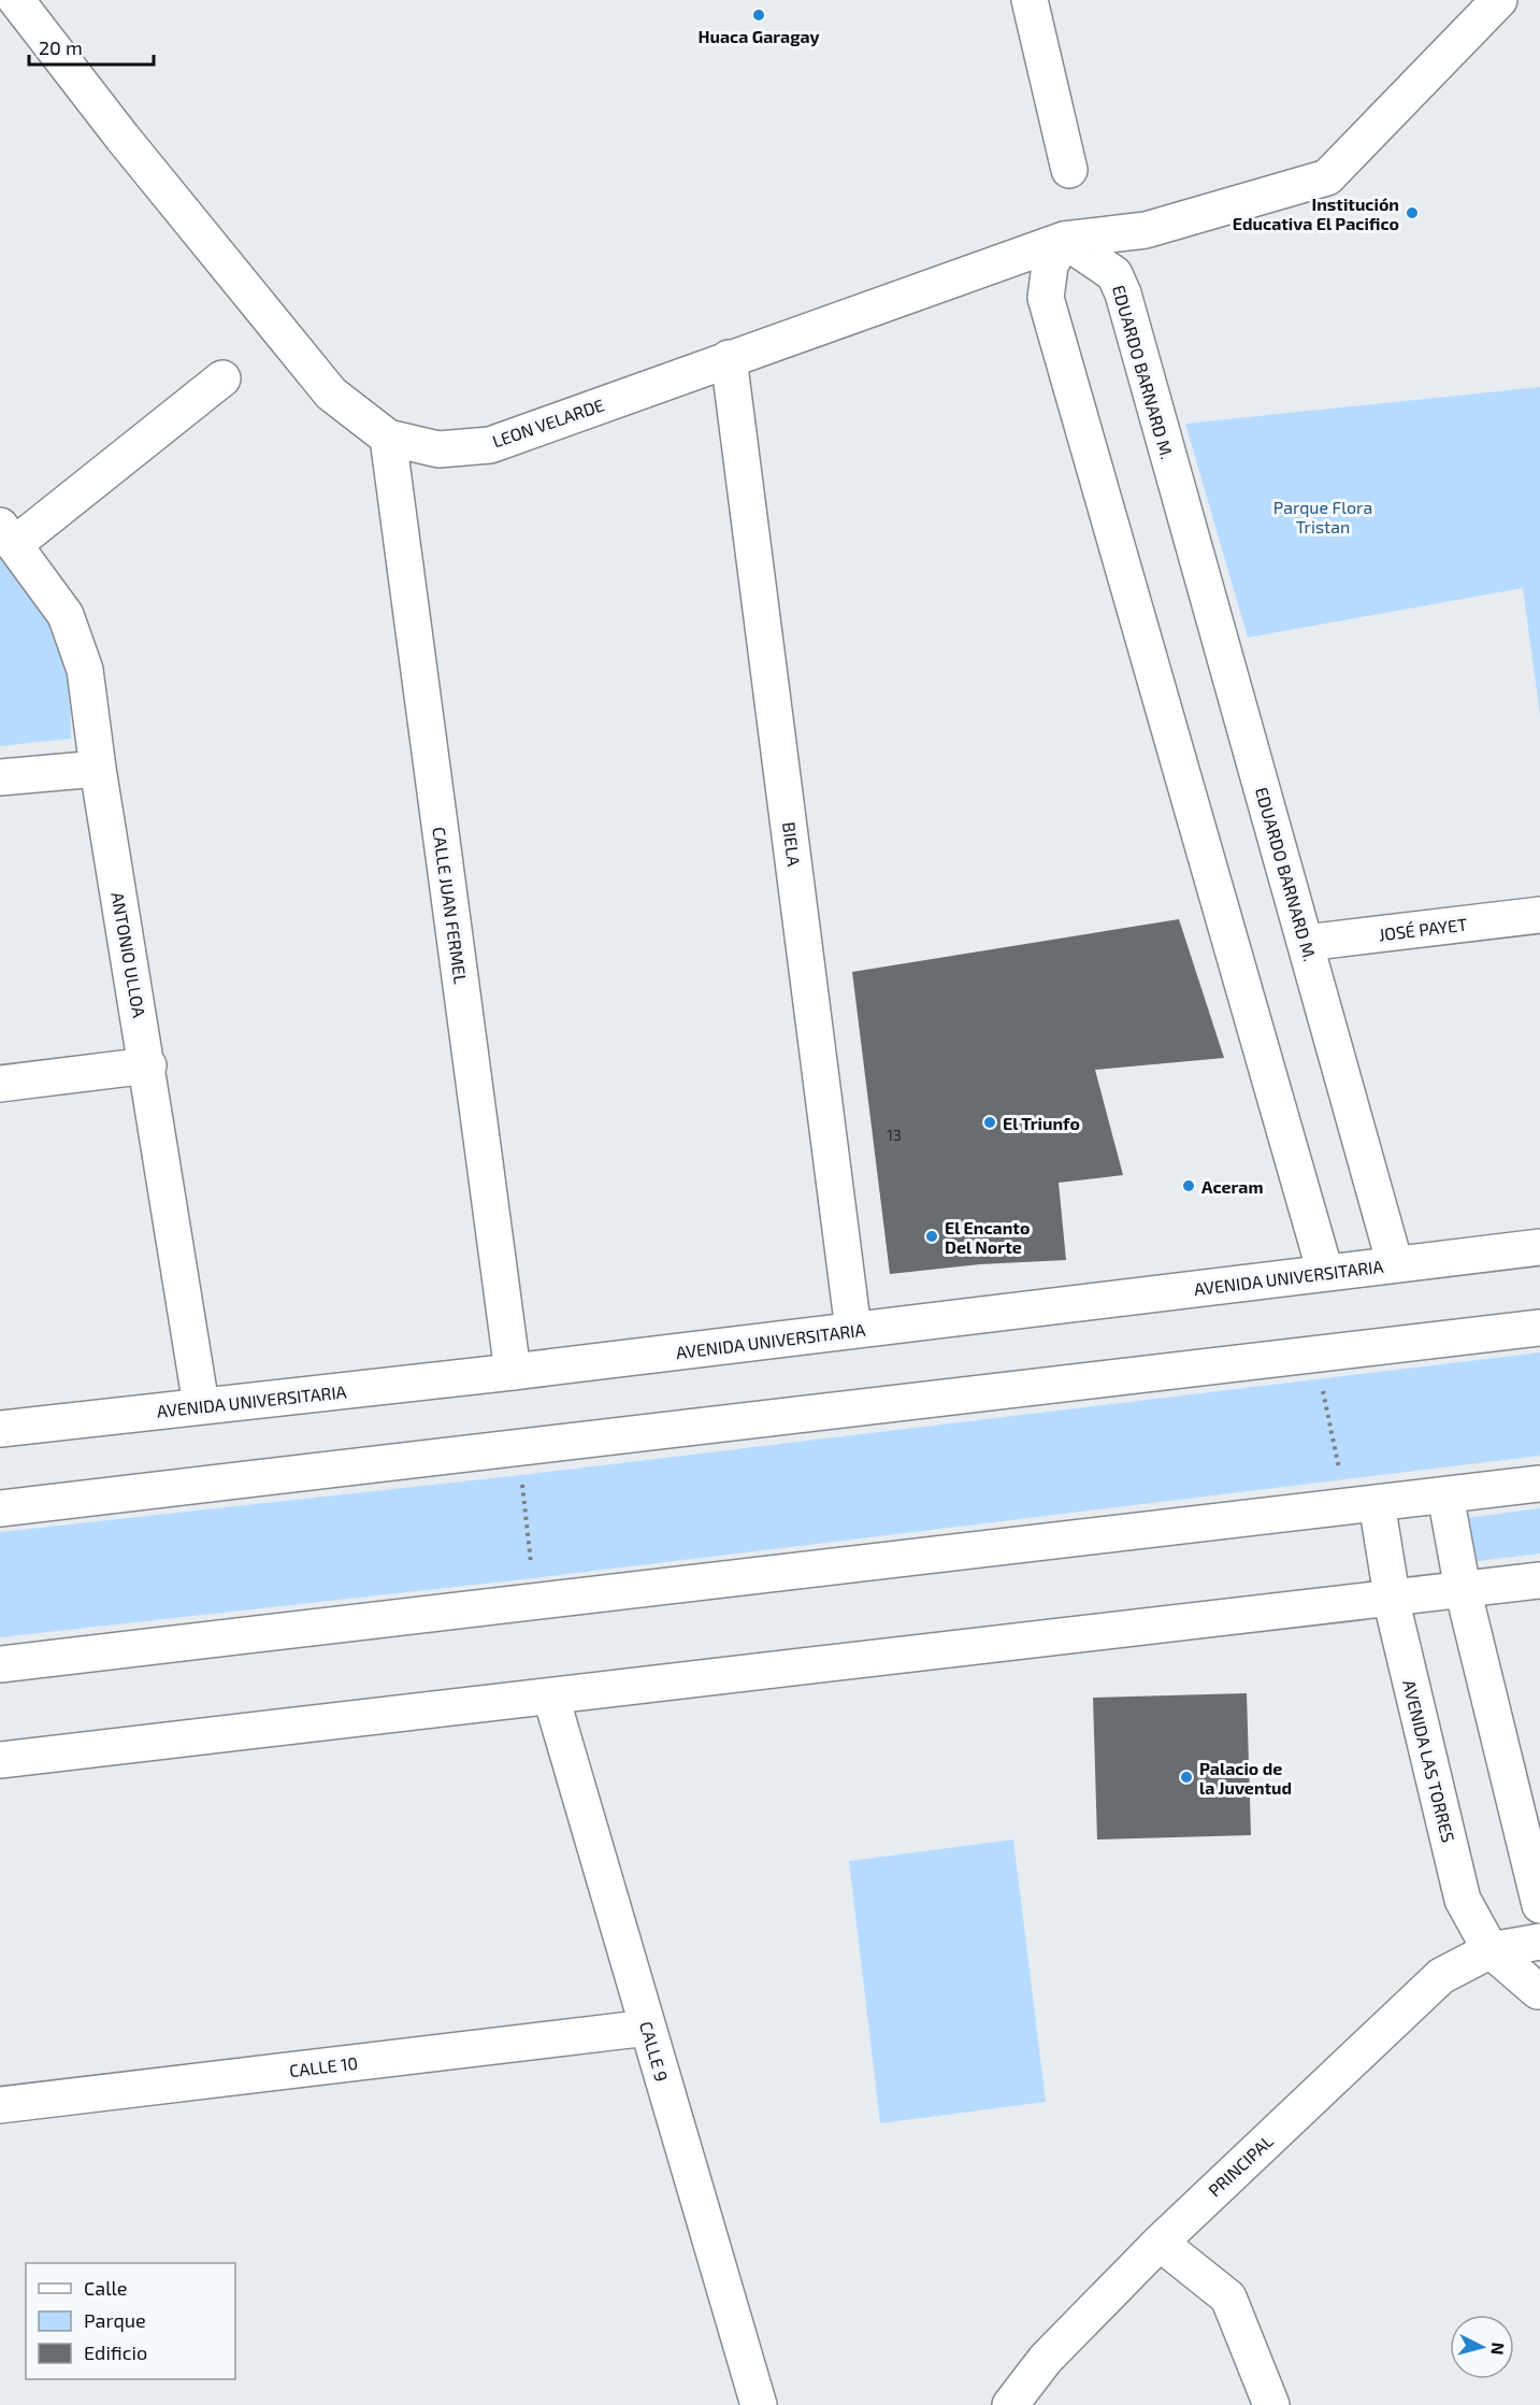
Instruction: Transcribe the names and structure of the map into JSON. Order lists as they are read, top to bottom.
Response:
{
  "streets": {
    "street": [
      "EDUARDO BARNARD M.",
      "LEON VELARDE",
      "BIELA",
      "CALLE JUAN FERMEL",
      "JOSÉ PAYET",
      "ANTONIO ULLOA",
      "AVENIDA UNIVERSITARIA",
      "AVENIDA LAS TORRES",
      "CALLE 9",
      "CALLE 10",
      "PRINCIPAL"
    ]
  },
  "crossings": [
    ["EDUARDO BARNARD M.", "LEON VELARDE"],
    ["EDUARDO BARNARD M.", "JOSÉ PAYET"],
    ["EDUARDO BARNARD M.", "AVENIDA UNIVERSITARIA"],
    ["LEON VELARDE", "BIELA"],
    ["LEON VELARDE", "CALLE JUAN FERMEL"],
    ["BIELA", "AVENIDA UNIVERSITARIA"],
    ["CALLE JUAN FERMEL", "AVENIDA UNIVERSITARIA"],
    ["ANTONIO ULLOA", "AVENIDA UNIVERSITARIA"],
    ["AVENIDA LAS TORRES", "PRINCIPAL"],
    ["CALLE 9", "CALLE 10"]
  ],
  "parks": ["Parque Flora Tristan"],
  "places": [
    "Huaca Garagay",
    "Institución Educativa El Pacifico",
    "El Triunfo",
    "Aceram",
    "El Encanto Del Norte",
    "Palacio de la Juventud"
  ],
  "house_numbers": ["13"],
  "legend": ["Calle", "Parque", "Edificio"],
  "scale_bar": "20 m",
  "north": "right"
}
